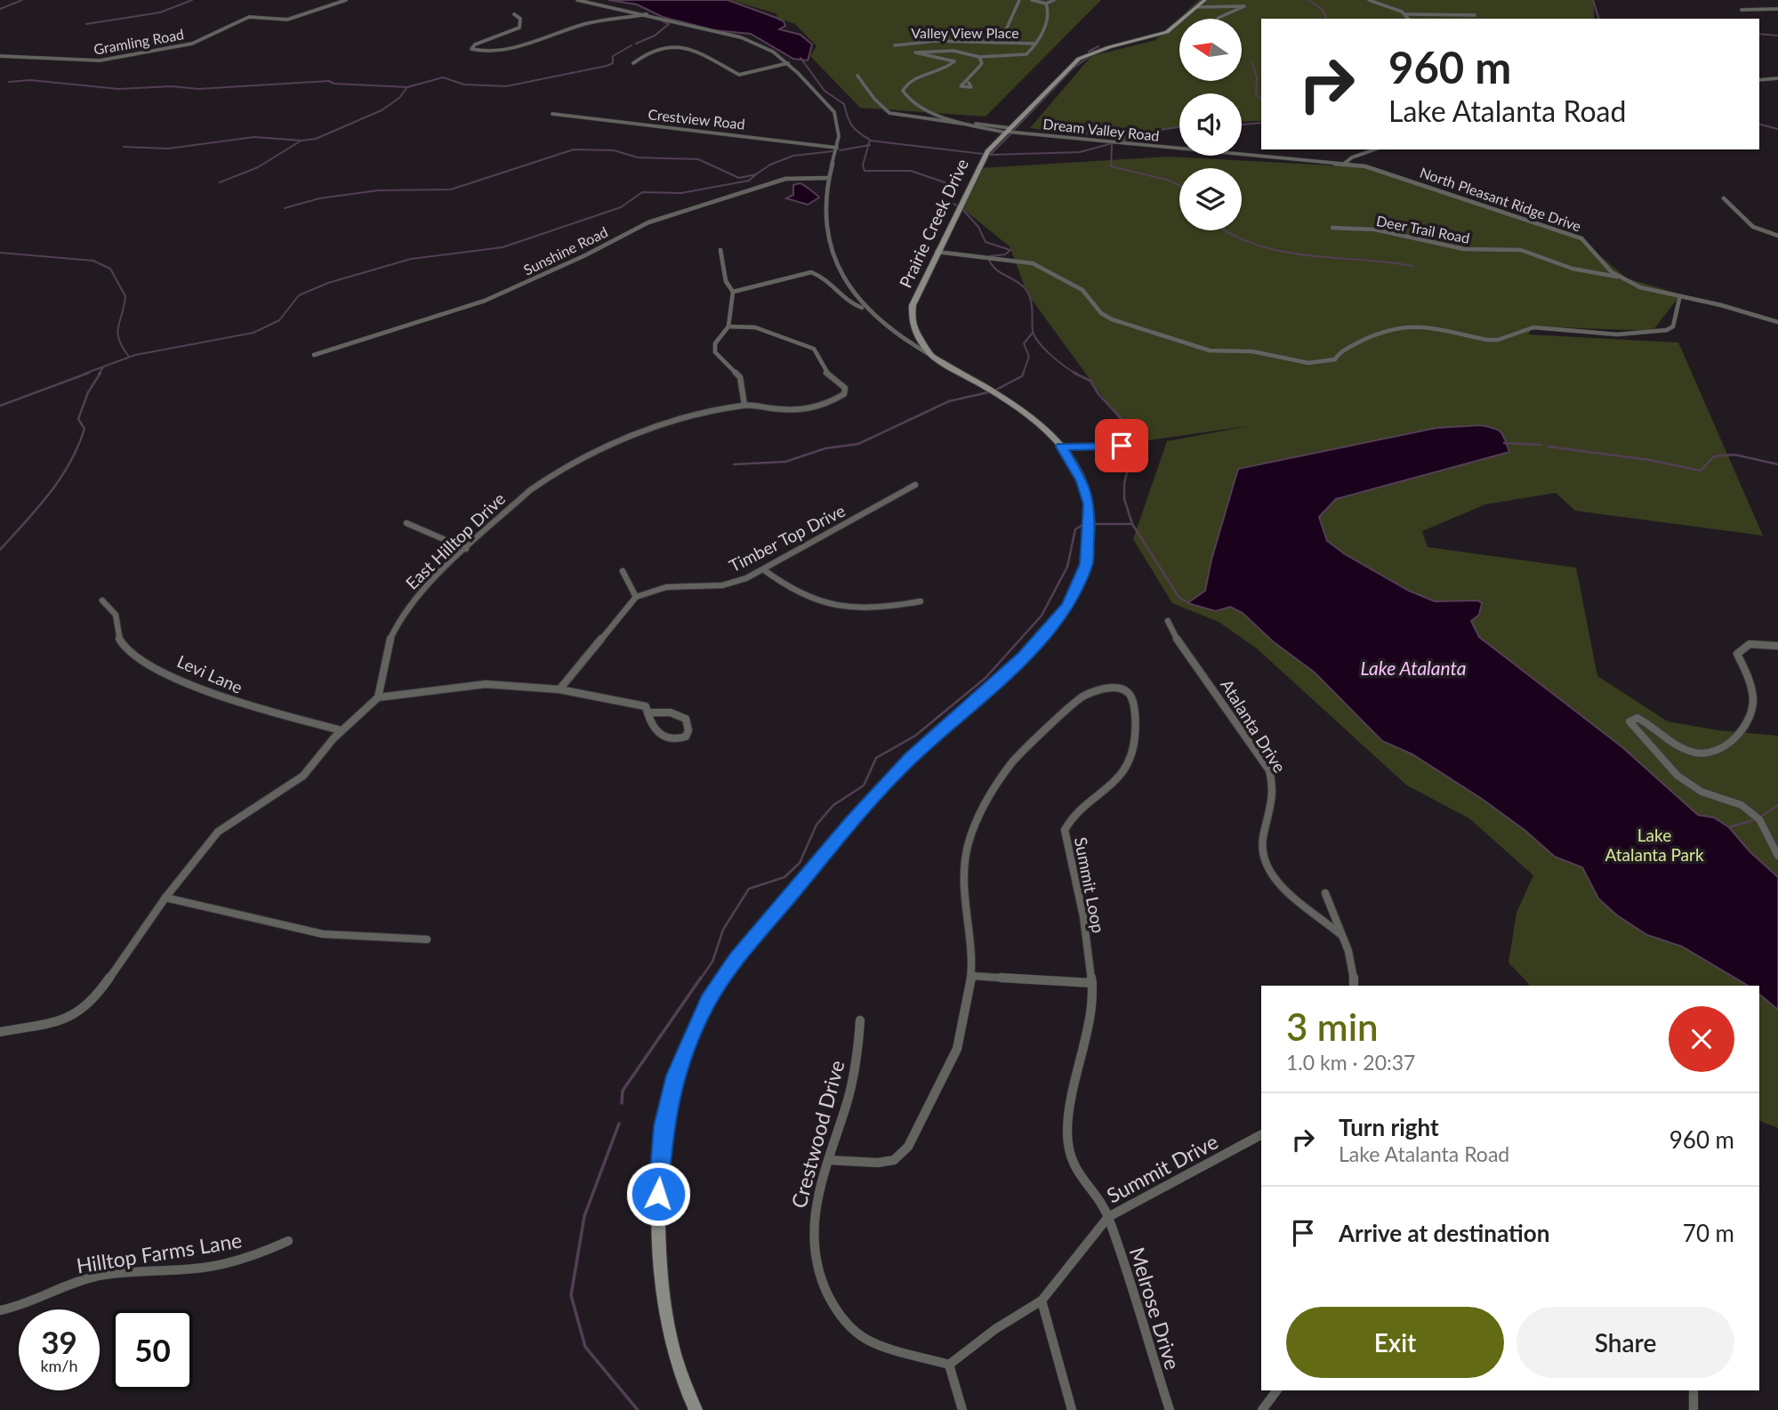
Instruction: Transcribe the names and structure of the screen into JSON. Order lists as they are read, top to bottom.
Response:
{
  "streets": {
    "main road": ["Prairie Creek Drive"],
    "street": [
      "Valley View Place",
      "Gramling Road",
      "Crestview Road",
      "Dream Valley Road",
      "North Pleasant Ridge Drive",
      "Deer Trail Road",
      "Sunshine Road",
      "Timber Top Drive",
      "East Hilltop Drive",
      "Levi Lane",
      "Atalanta Drive",
      "Summit Loop",
      "Crestwood Drive",
      "Summit Drive",
      "Hilltop Farms Lane",
      "Melrose Drive"
    ]
  },
  "crossings": [
    ["Dream Valley Road", "North Pleasant Ridge Drive"],
    ["Dream Valley Road", "Prairie Creek Drive"],
    ["North Pleasant Ridge Drive", "Deer Trail Road"],
    ["Summit Loop", "Crestwood Drive"],
    ["Summit Loop", "Summit Drive"],
    ["Summit Loop", "Melrose Drive"],
    ["Summit Drive", "Melrose Drive"]
  ],
  "water": ["Lake Atalanta"],
  "parks": ["Lake Atalanta Park"],
  "north": "left",
  "page": {
    "turn": ["960 m", "Lake Atalanta Road"],
    "heading": ["3 min", "1.0 km · 20:37"],
    "list": [
      {
        "name": "Turn right",
        "note": "Lake Atalanta Road",
        "value": "960 m"
      },
      {
        "name": "Arrive at destination",
        "value": "70 m"
      }
    ],
    "buttons": ["Exit", "Share"],
    "speed": "39 km/h",
    "limit": "50"
  }
}
